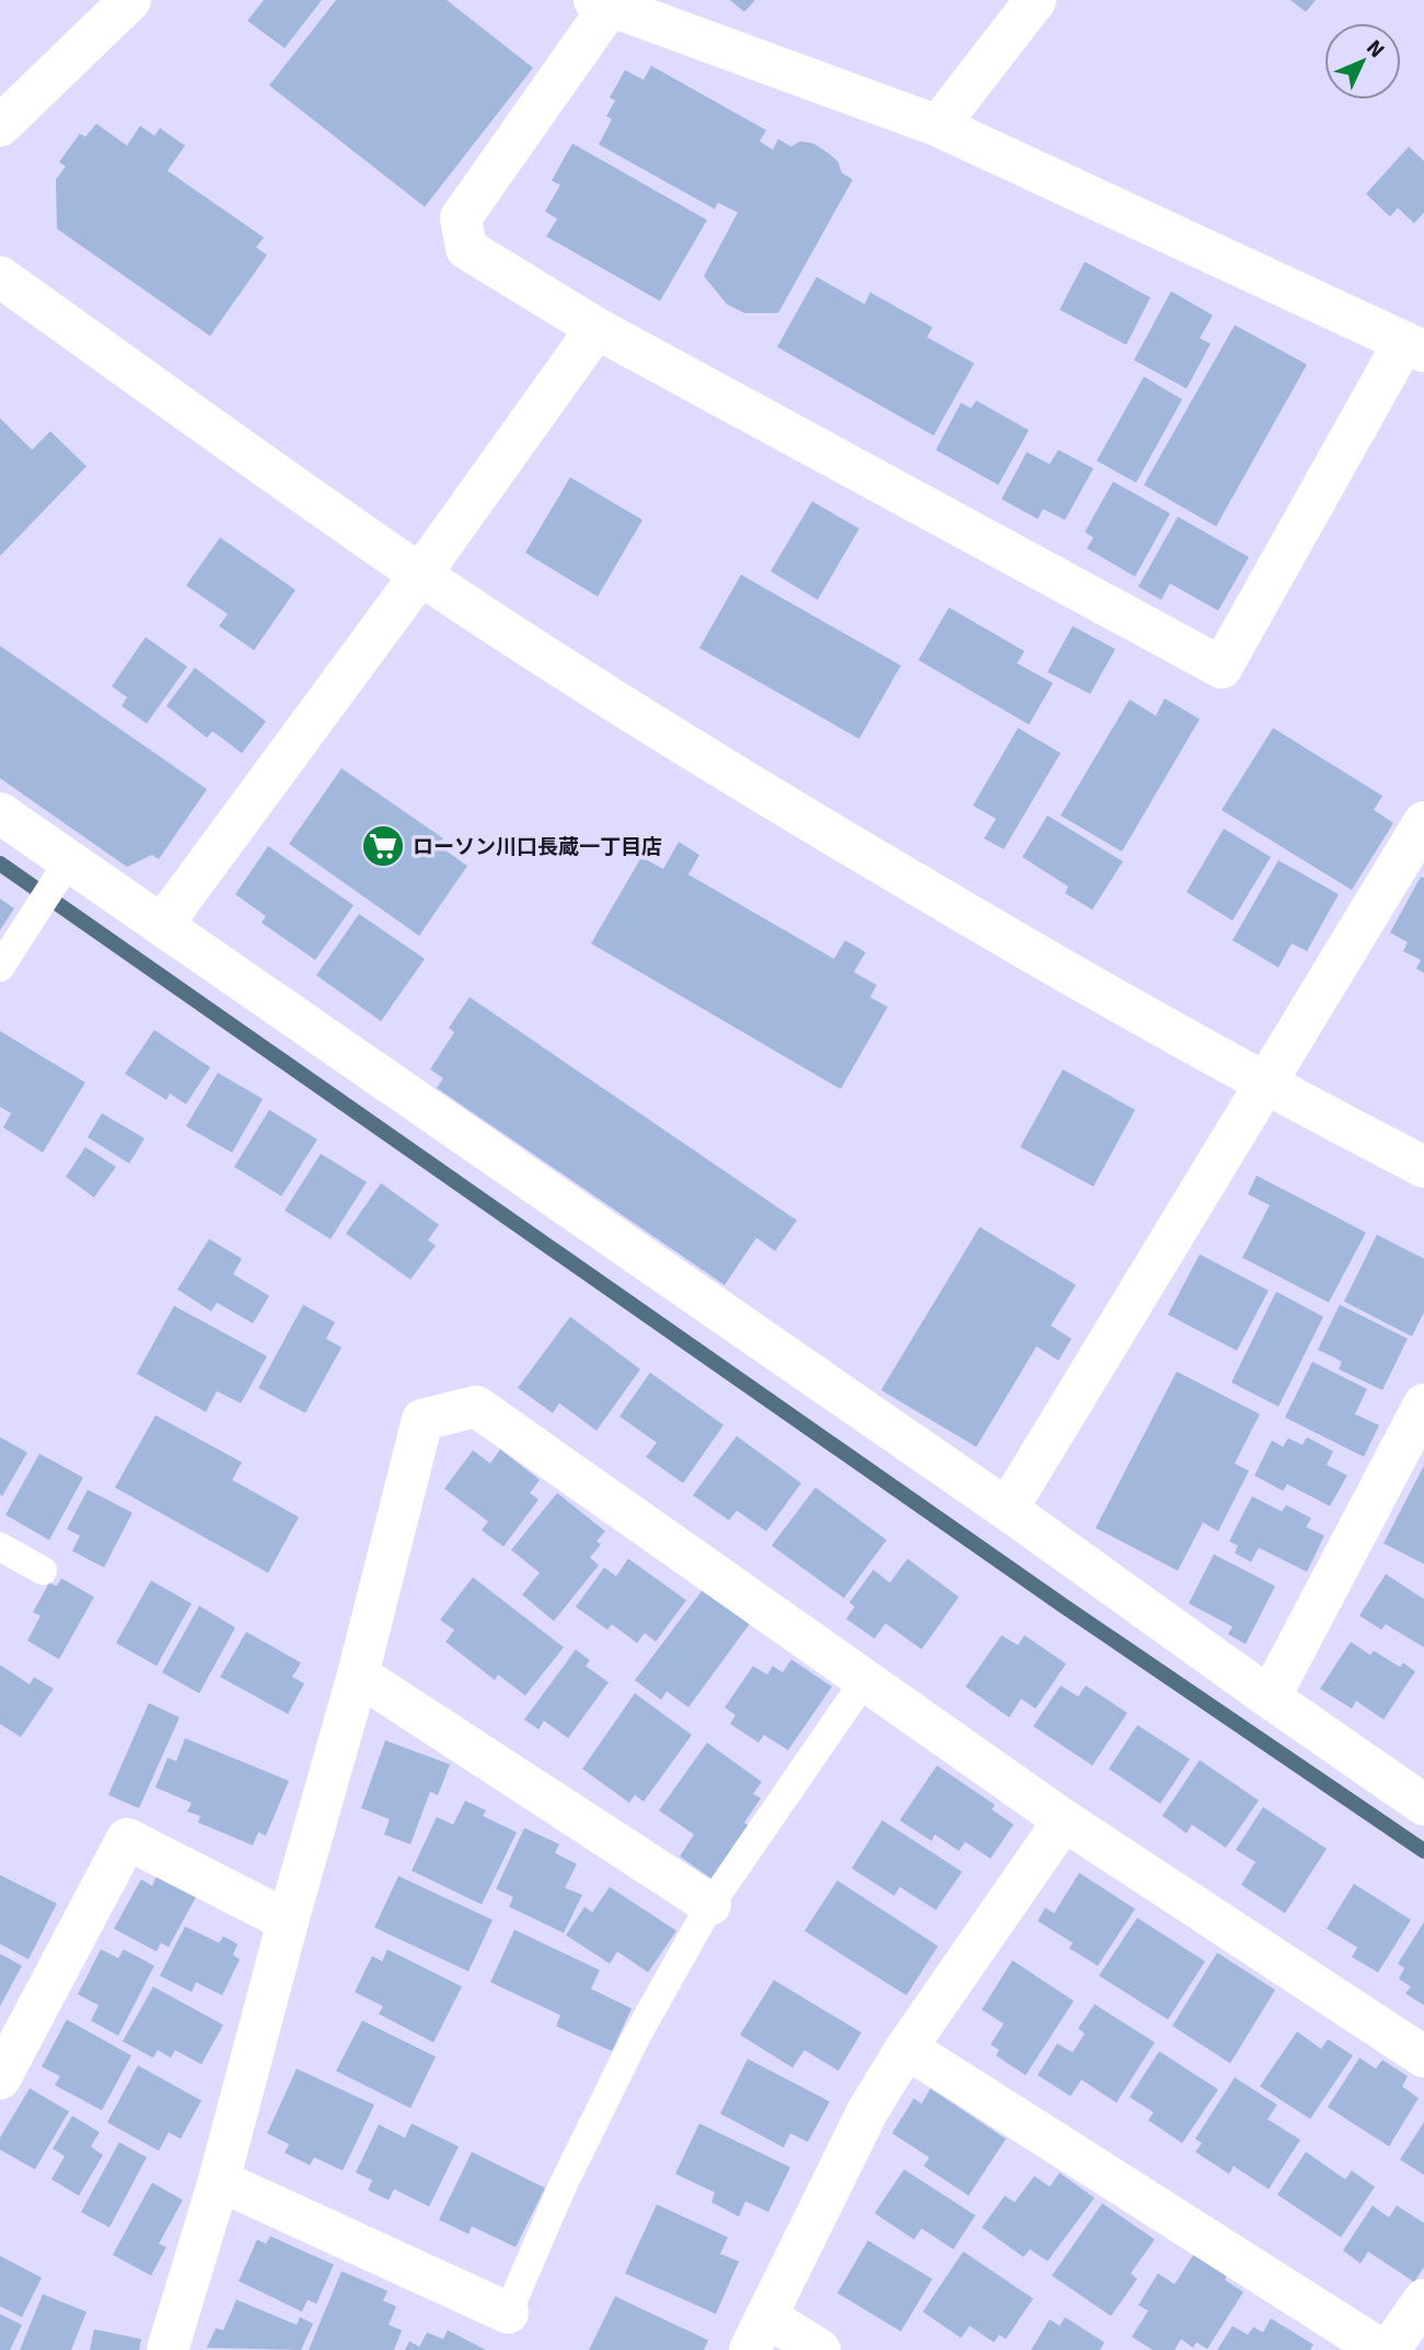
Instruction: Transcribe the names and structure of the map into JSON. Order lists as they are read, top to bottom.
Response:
{
  "places": {
    "supermarket": ["ローソン川口長蔵一丁目店"]
  },
  "north": "top right"
}
